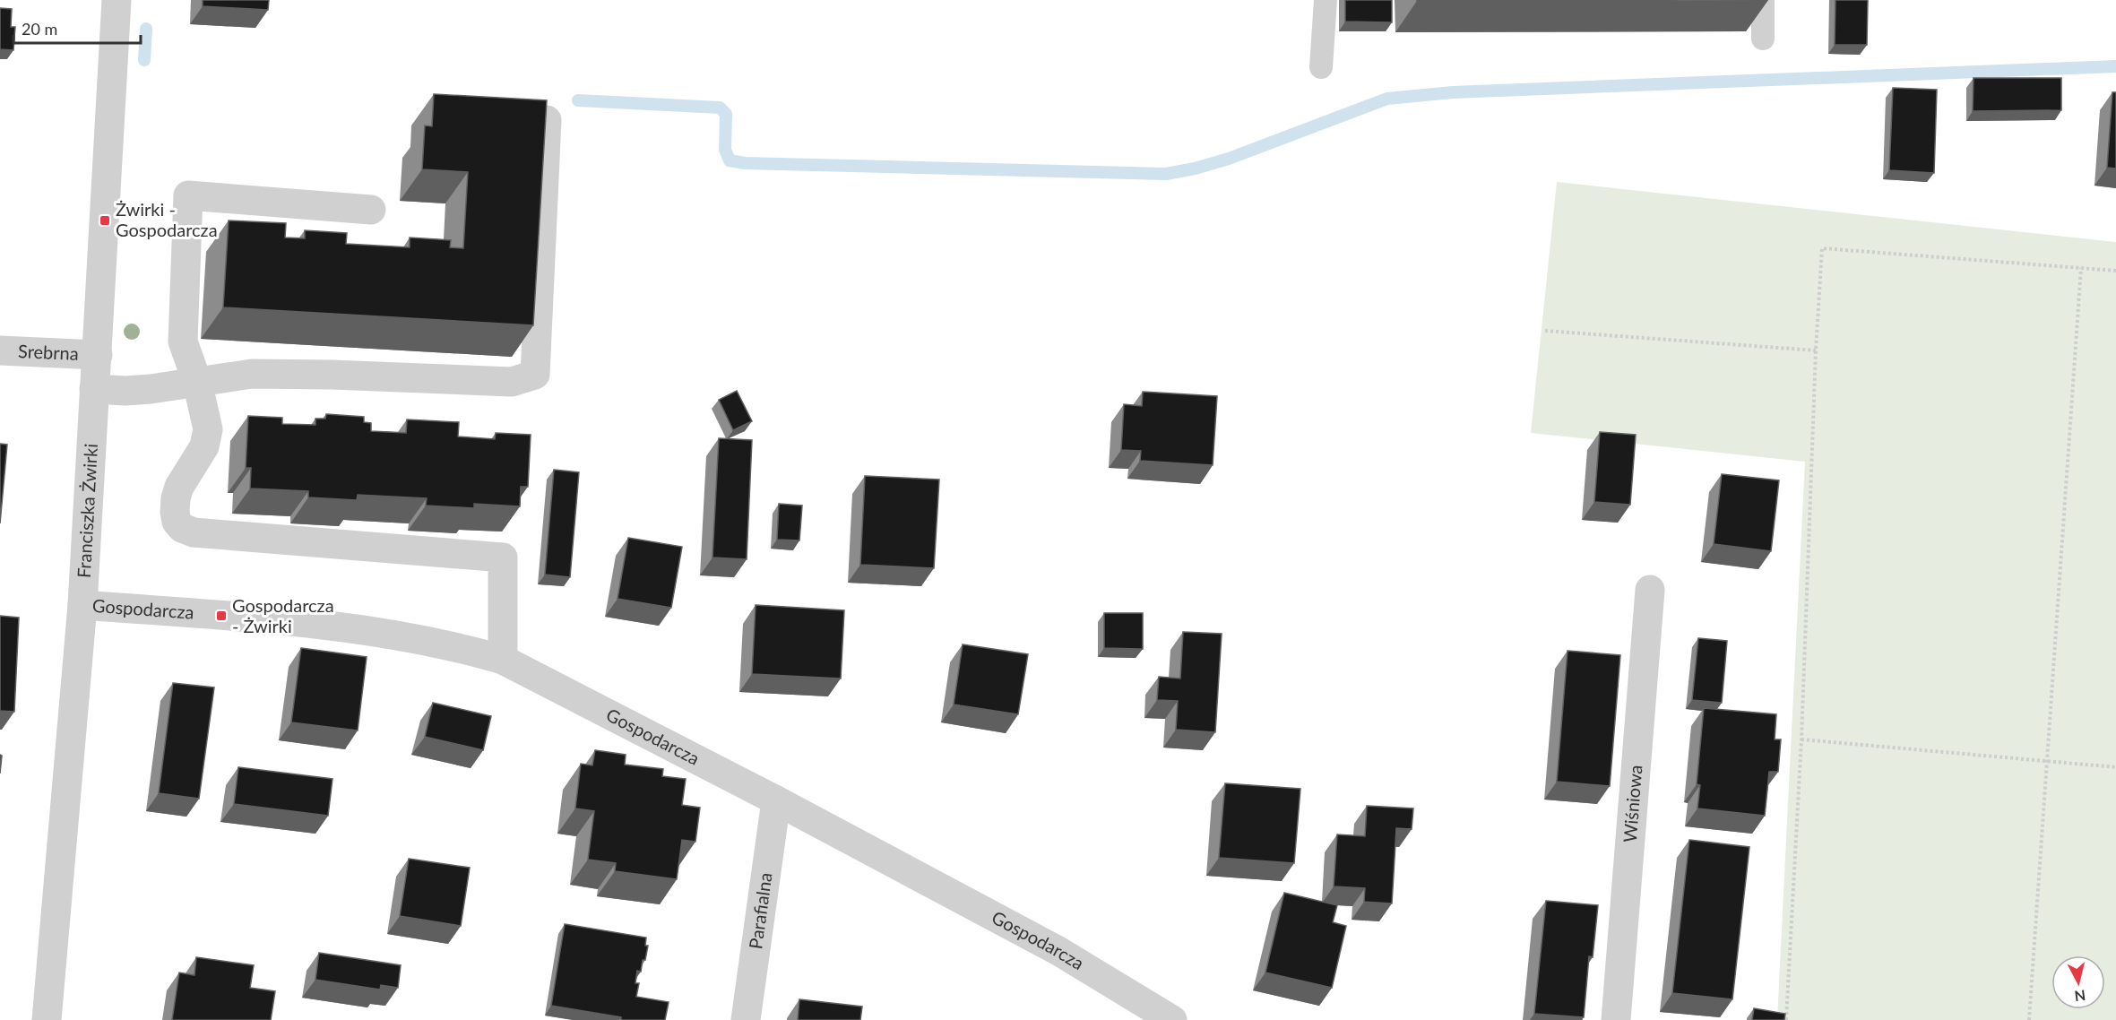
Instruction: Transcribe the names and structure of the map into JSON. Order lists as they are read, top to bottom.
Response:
{
  "streets": {
    "street": [
      "Srebrna",
      "Franciszka Żwirki",
      "Gospodarcza",
      "Wiśniowa",
      "Parafialna"
    ]
  },
  "crossings": [
    ["Srebrna", "Franciszka Żwirki"],
    ["Franciszka Żwirki", "Gospodarcza"],
    ["Gospodarcza", "Parafialna"]
  ],
  "places": {
    "transit": ["Żwirki - Gospodarcza", "Gospodarcza - Żwirki"]
  },
  "scale_bar": "20 m",
  "north": "bottom"
}
